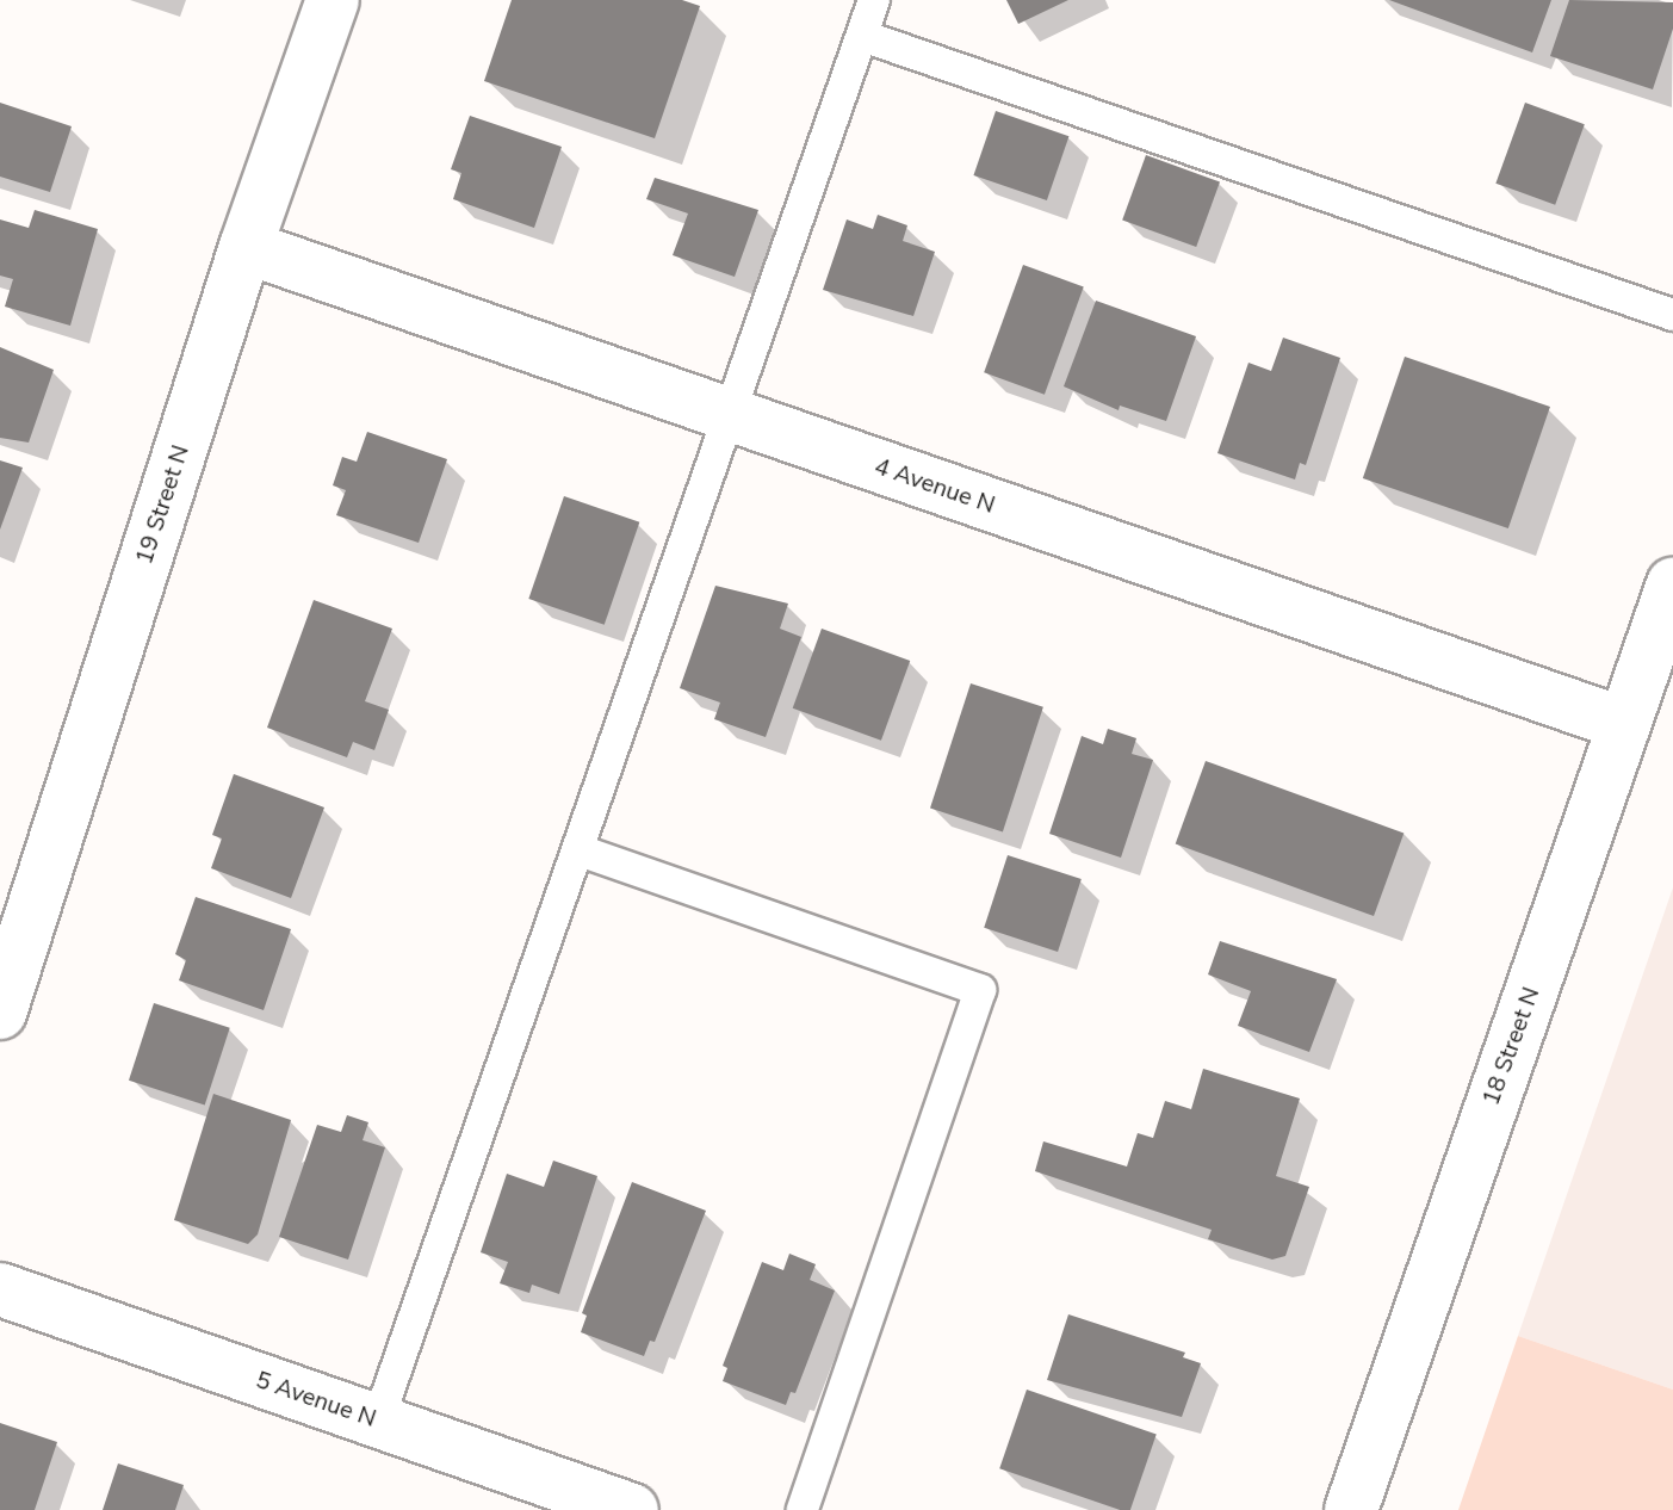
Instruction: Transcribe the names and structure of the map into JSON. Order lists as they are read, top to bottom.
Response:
{
  "streets": {
    "street": [
      "4 Avenue N",
      "19 Street N",
      "18 Street N",
      "5 Avenue N"
    ]
  },
  "crossings": [
    ["4 Avenue N", "19 Street N"],
    ["4 Avenue N", "18 Street N"]
  ]
}
